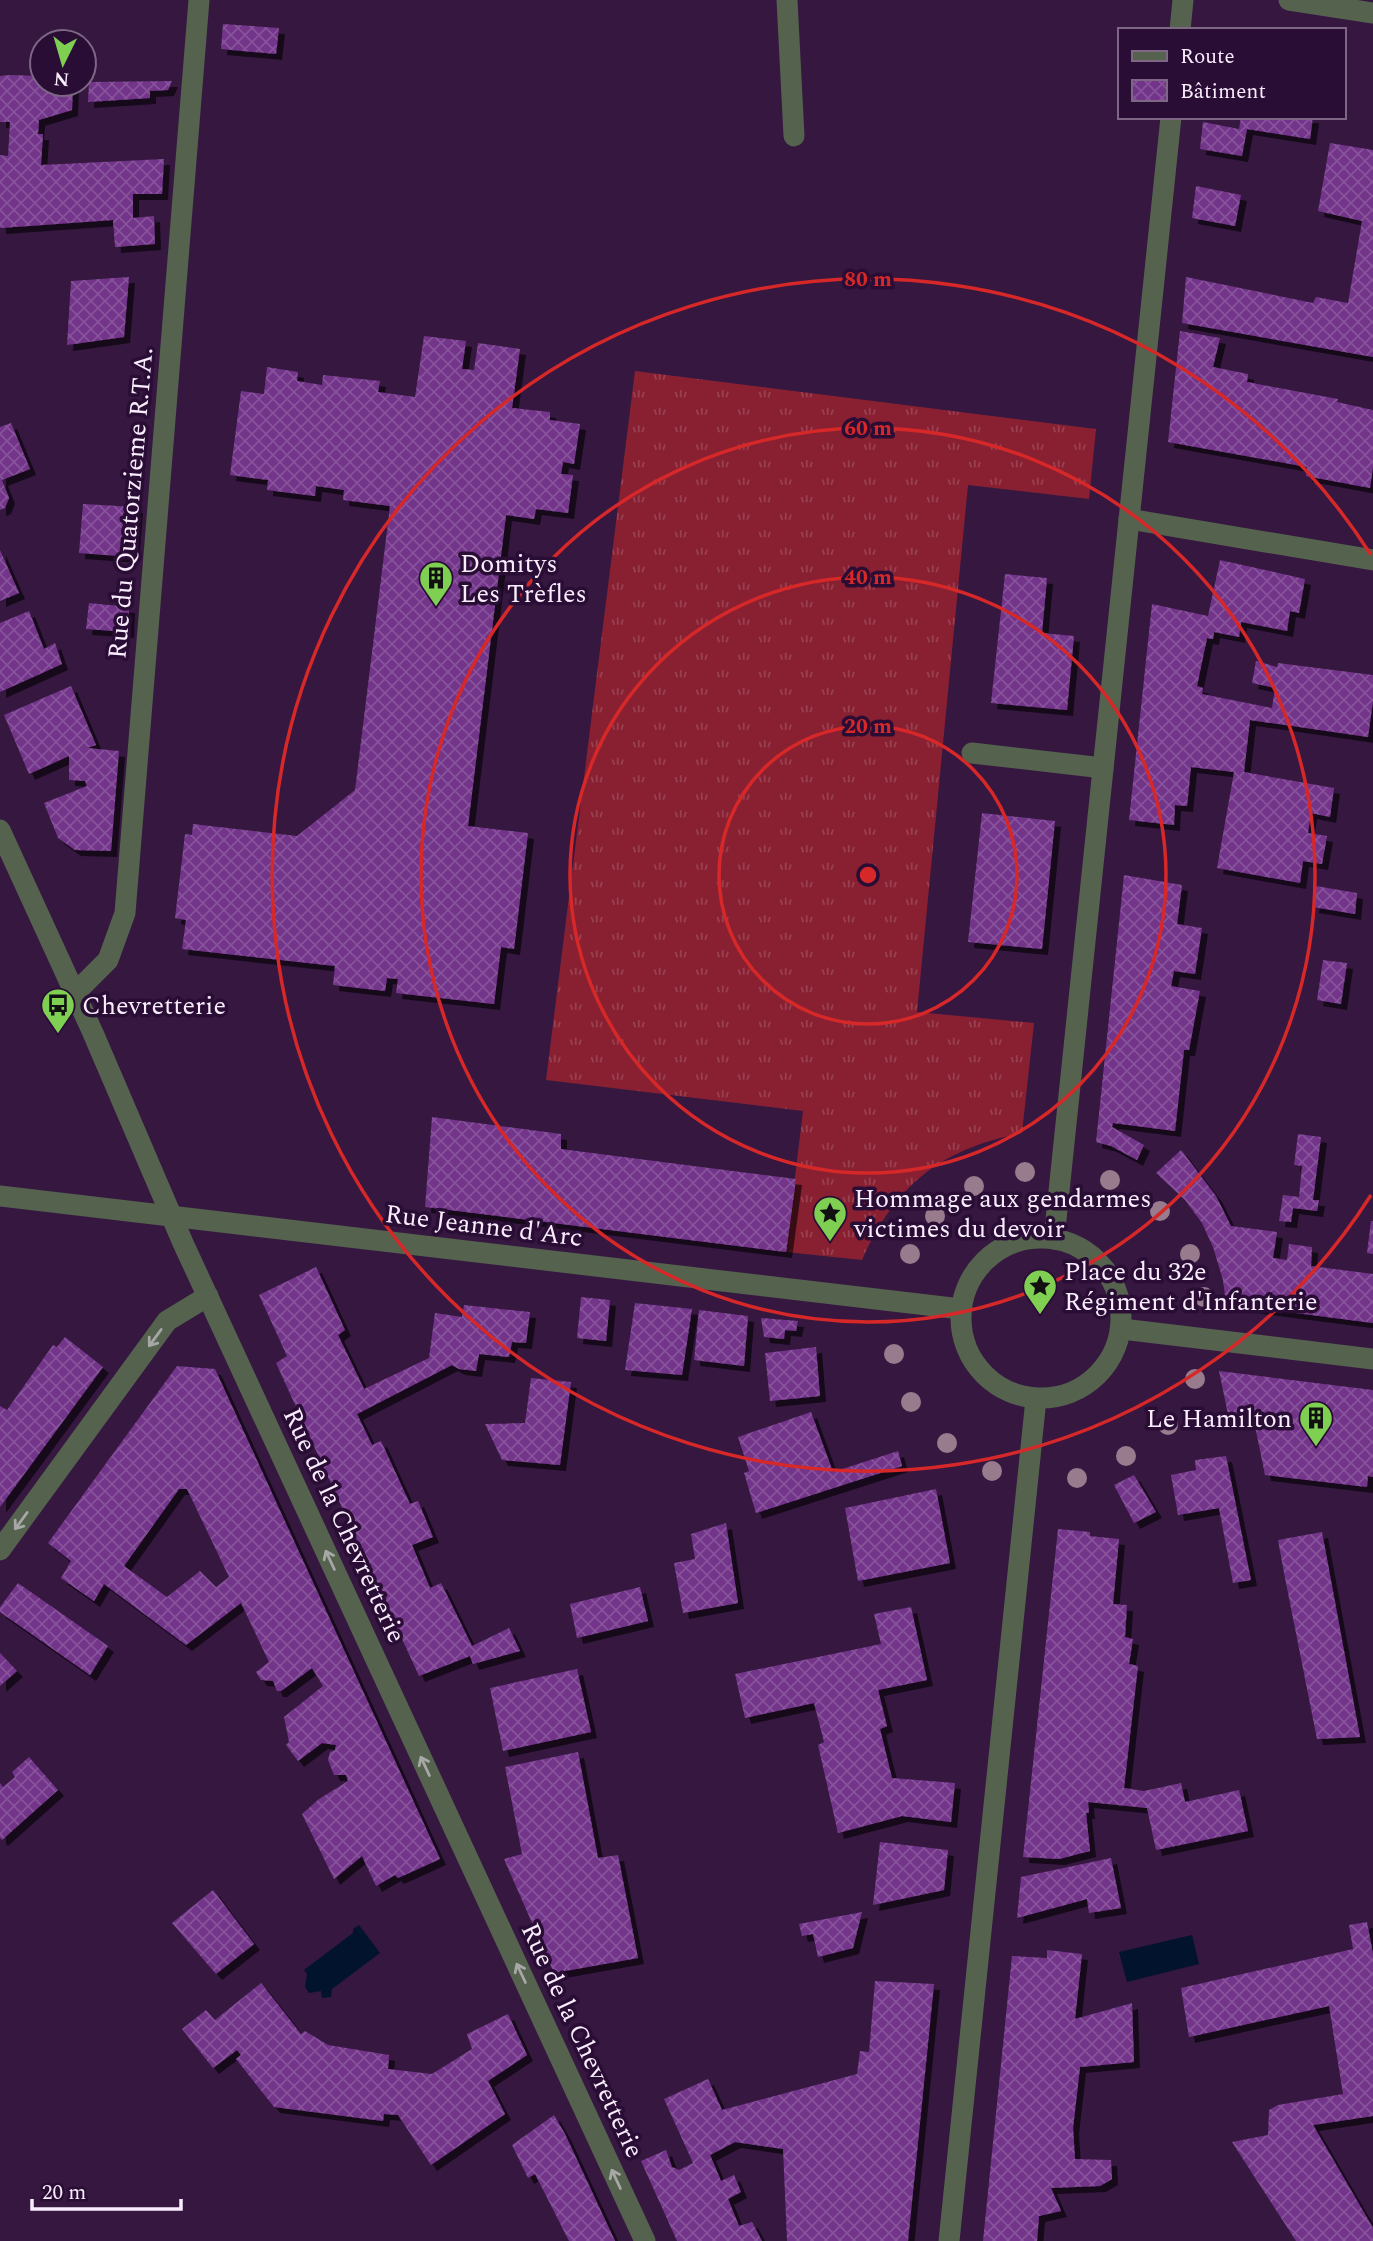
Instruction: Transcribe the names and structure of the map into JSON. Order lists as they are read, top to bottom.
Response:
{
  "streets": {
    "street": ["Rue du Quatorzieme R.T.A.", "Rue Jeanne d'Arc", "Rue de la Chevretterie"]
  },
  "crossings": [
    ["Rue du Quatorzieme R.T.A.", "Rue de la Chevretterie"],
    ["Rue Jeanne d'Arc", "Rue de la Chevretterie"]
  ],
  "one_way": ["Rue de la Chevretterie"],
  "places": {
    "building": ["Domitys Les Trèfles", "Le Hamilton"],
    "bus stop": ["Chevretterie"],
    "place": ["Hommage aux gendarmes victimes du devoir", "Place du 32e Régiment d'Infanterie"]
  },
  "legend": ["Route", "Bâtiment"],
  "scale_bar": "20 m",
  "north": "bottom",
  "rings": [
    "80 m",
    "60 m",
    "40 m",
    "20 m"
  ]
}
